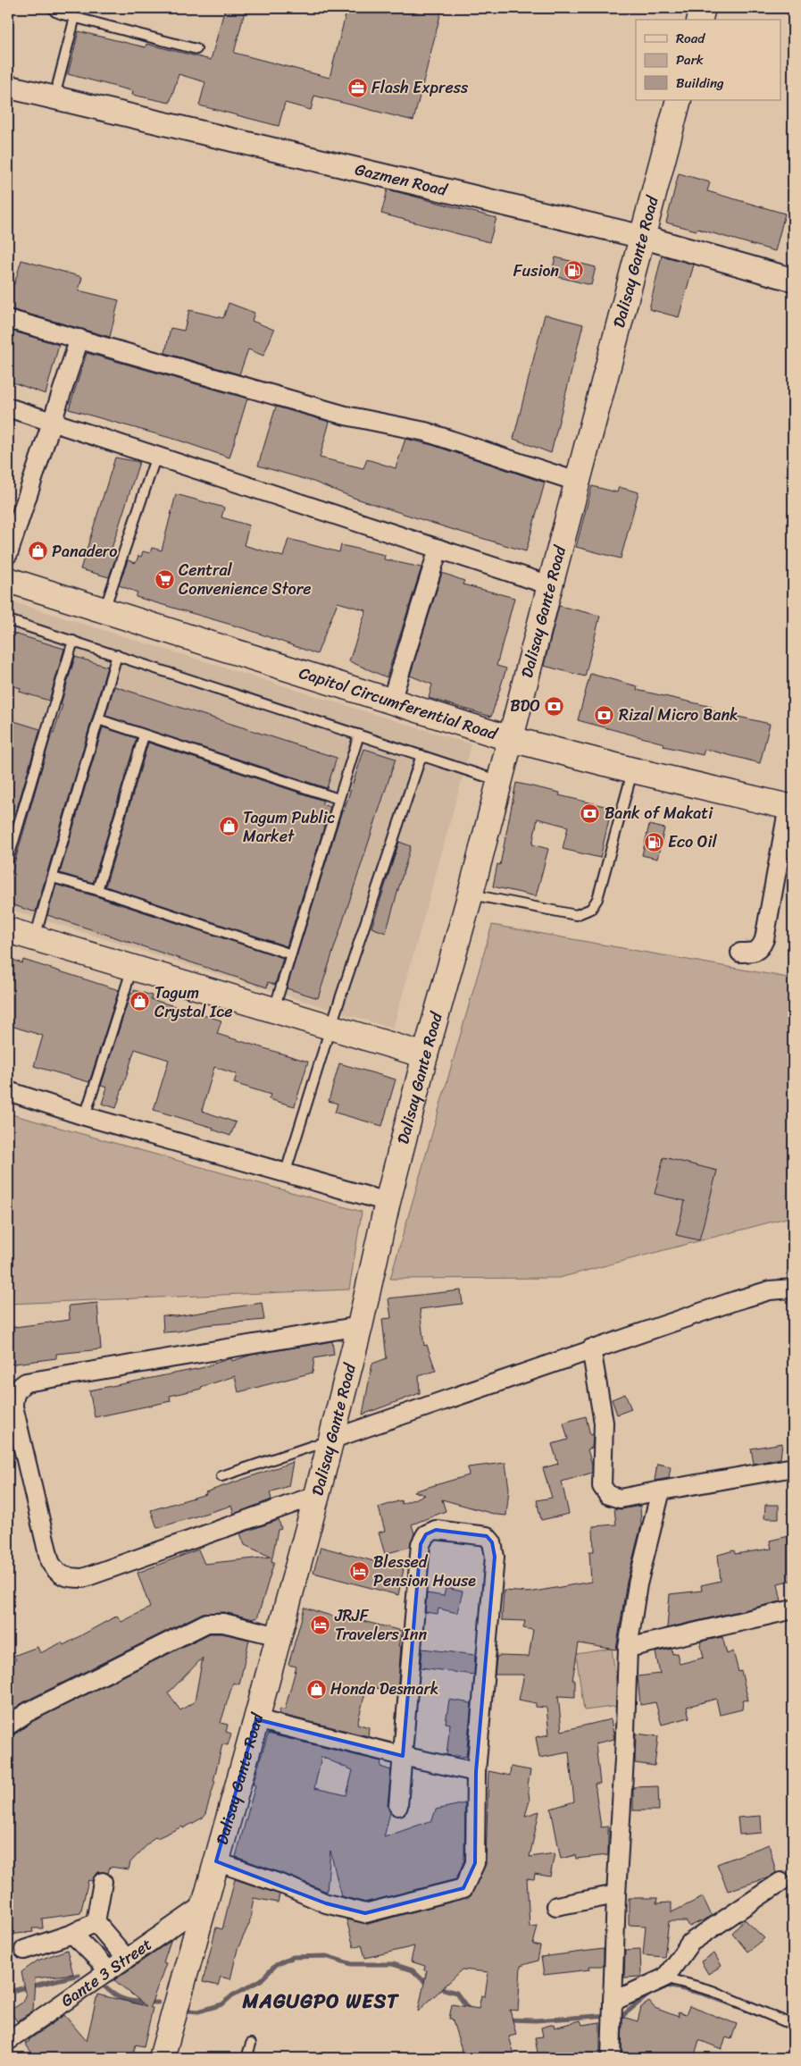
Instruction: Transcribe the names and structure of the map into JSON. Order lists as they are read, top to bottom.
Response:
{
  "streets": {
    "main road": ["Dalisay Gante Road", "Capitol Circumferential Road"],
    "street": ["Gazmen Road", "Gante 3 Street"]
  },
  "crossings": [
    ["Gazmen Road", "Dalisay Gante Road"],
    ["Dalisay Gante Road", "Capitol Circumferential Road"],
    ["Dalisay Gante Road", "Gante 3 Street"]
  ],
  "districts": ["MAGUGPO WEST"],
  "places": {
    "office": ["Flash Express"],
    "fuel station": ["Fusion", "Eco Oil"],
    "shop": [
      "Panadero",
      "Tagum Public Market",
      "Tagum Crystal Ice",
      "Honda Desmark"
    ],
    "supermarket": ["Central Convenience Store"],
    "bank": ["BDO", "Rizal Micro Bank", "Bank of Makati"],
    "hotel": ["Blessed Pension House", "JRJF Travelers Inn"]
  },
  "legend": ["Road", "Park", "Building"]
}
